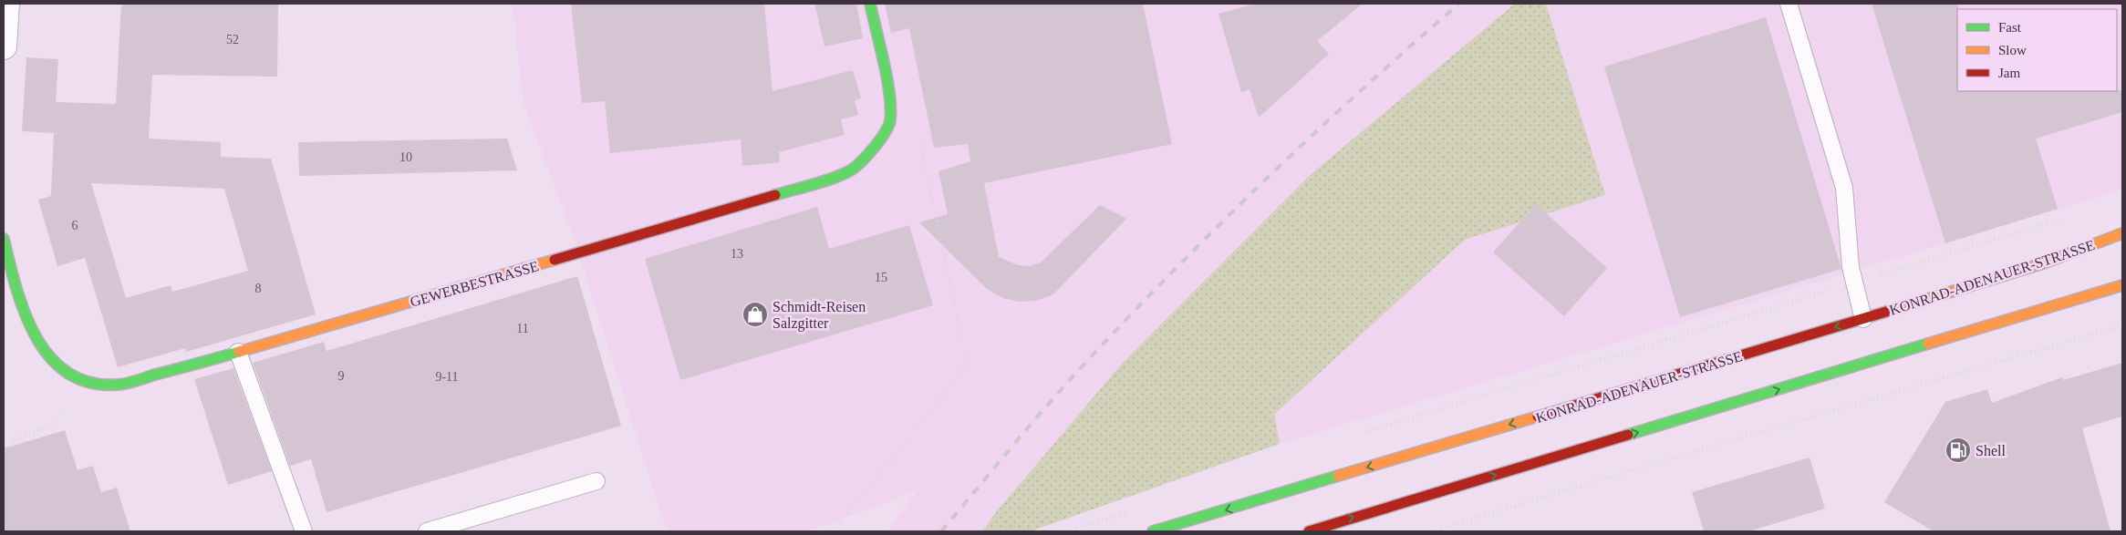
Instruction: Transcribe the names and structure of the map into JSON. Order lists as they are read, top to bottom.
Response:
{
  "streets": {
    "street": ["KONRAD-ADENAUER-STRASSE", "GEWERBESTRASSE"]
  },
  "places": {
    "shop": ["Schmidt-Reisen Salzgitter"],
    "fuel station": ["Shell"]
  },
  "house_numbers": [
    "52",
    "10",
    "6",
    "13",
    "15",
    "8",
    "11",
    "9",
    "9-11"
  ],
  "legend": ["Fast", "Slow", "Jam"]
}
